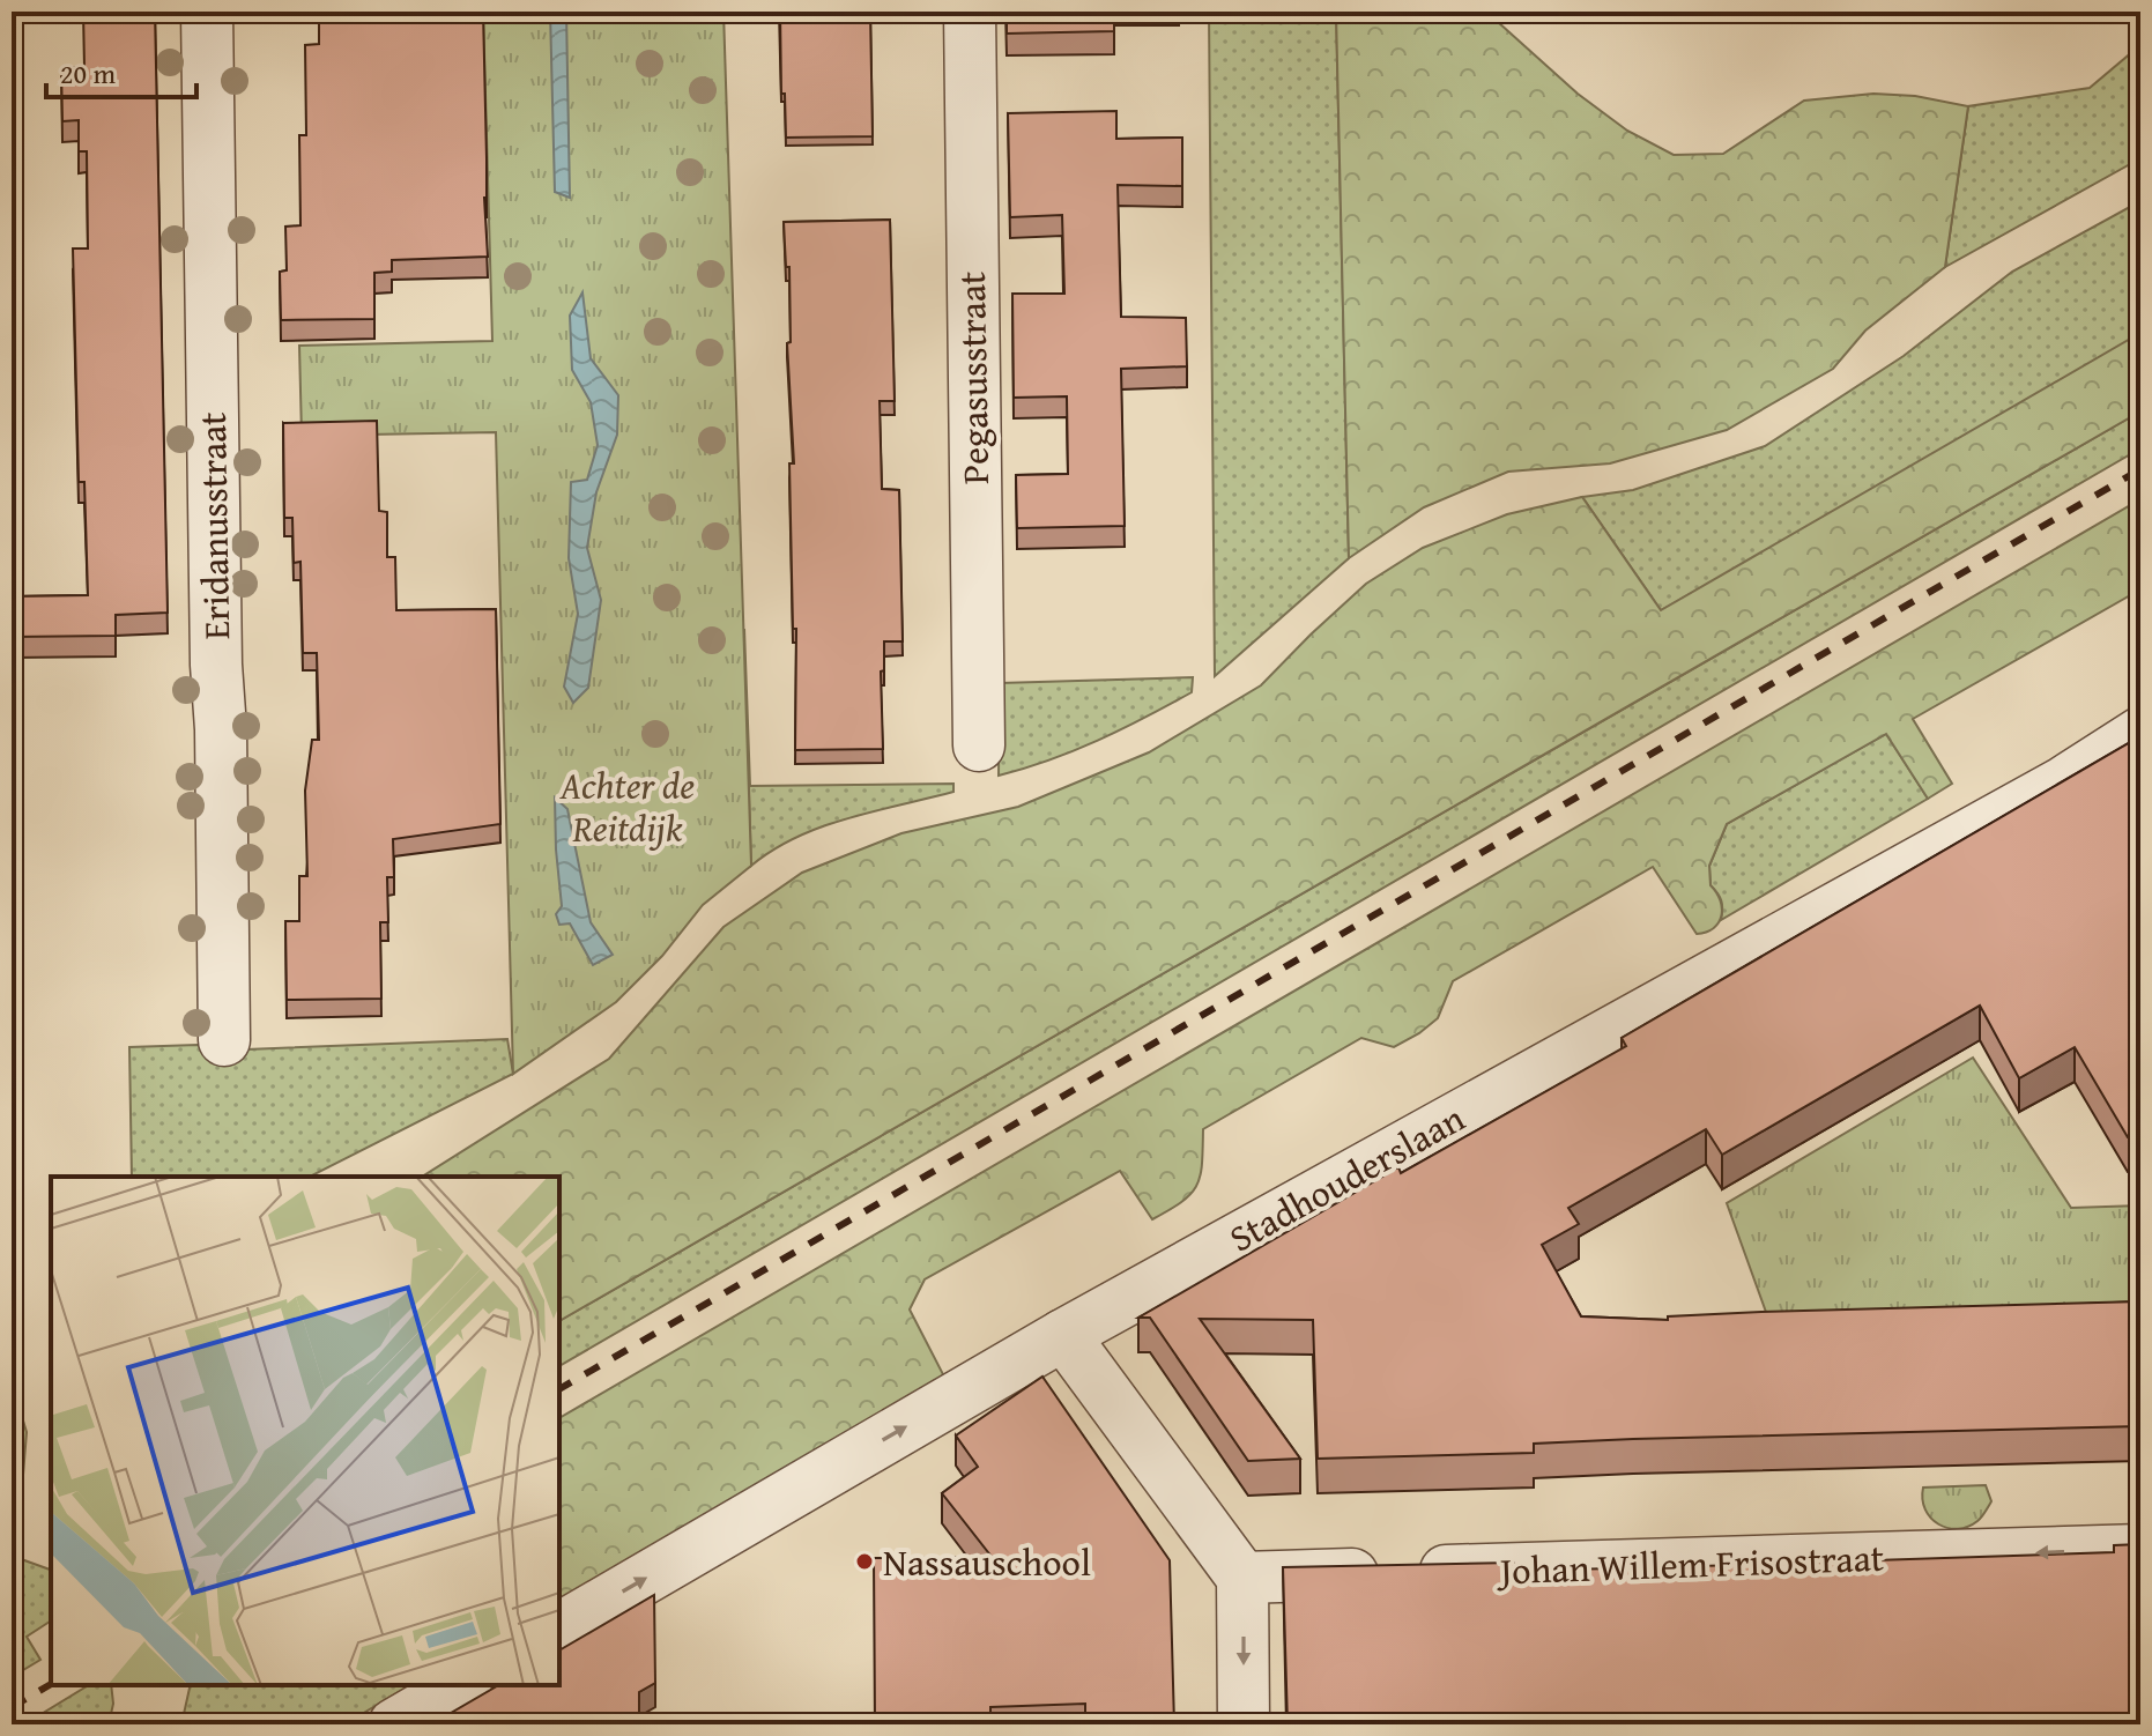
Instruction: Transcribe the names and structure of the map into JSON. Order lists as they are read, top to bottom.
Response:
{
  "streets": {
    "street": [
      "Pegasusstraat",
      "Eridanusstraat",
      "Stadhouderslaan",
      "Johan Willem Frisostraat"
    ]
  },
  "one_way": ["Johan Willem Frisostraat"],
  "parks": ["Achter de Reitdijk"],
  "places": ["Nassauschool"],
  "scale_bar": "20 m"
}
